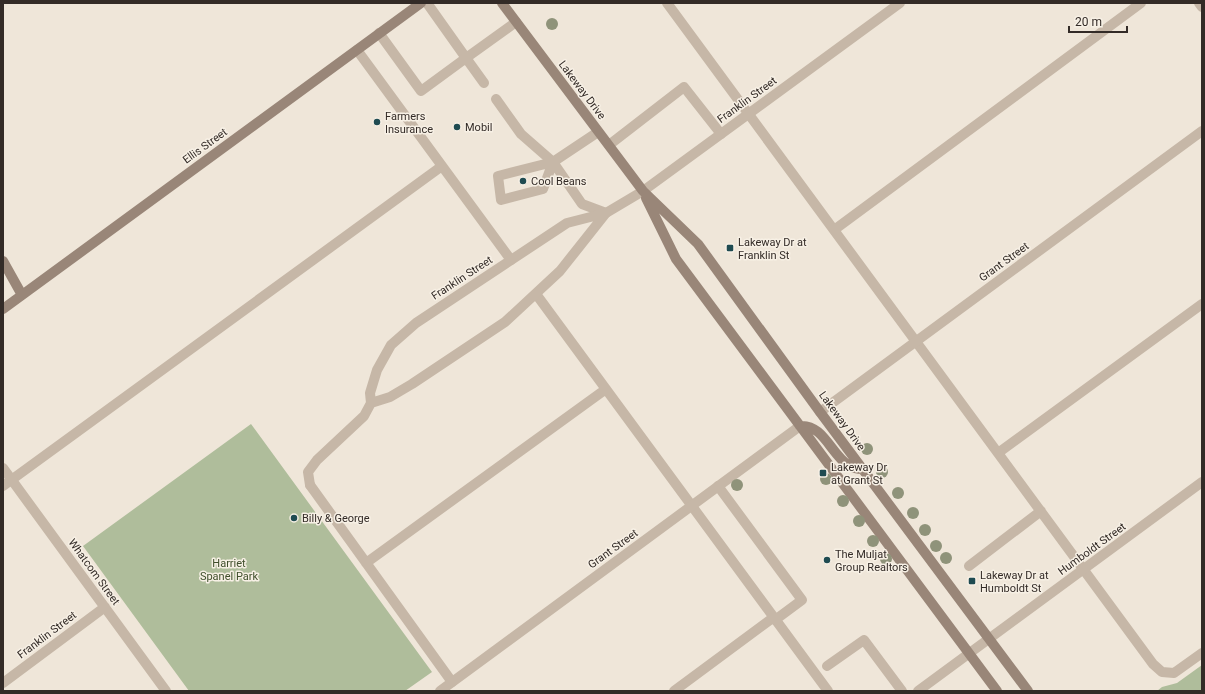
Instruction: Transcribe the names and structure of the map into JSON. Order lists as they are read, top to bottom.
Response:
{
  "streets": {
    "main road": ["Lakeway Drive", "Ellis Street"],
    "street": [
      "Franklin Street",
      "Grant Street",
      "Humboldt Street",
      "Whatcom Street"
    ]
  },
  "crossings": [
    ["Lakeway Drive", "Franklin Street"],
    ["Lakeway Drive", "Grant Street"],
    ["Lakeway Drive", "Humboldt Street"],
    ["Franklin Street", "Whatcom Street"]
  ],
  "parks": ["Harriet Spanel Park"],
  "places": {
    "other": [
      "Farmers Insurance",
      "Mobil",
      "Cool Beans",
      "Billy & George",
      "The Muljat Group Realtors"
    ],
    "transit": ["Lakeway Dr at Franklin St", "Lakeway Dr at Grant St", "Lakeway Dr at Humboldt St"]
  },
  "scale_bar": "20 m"
}
